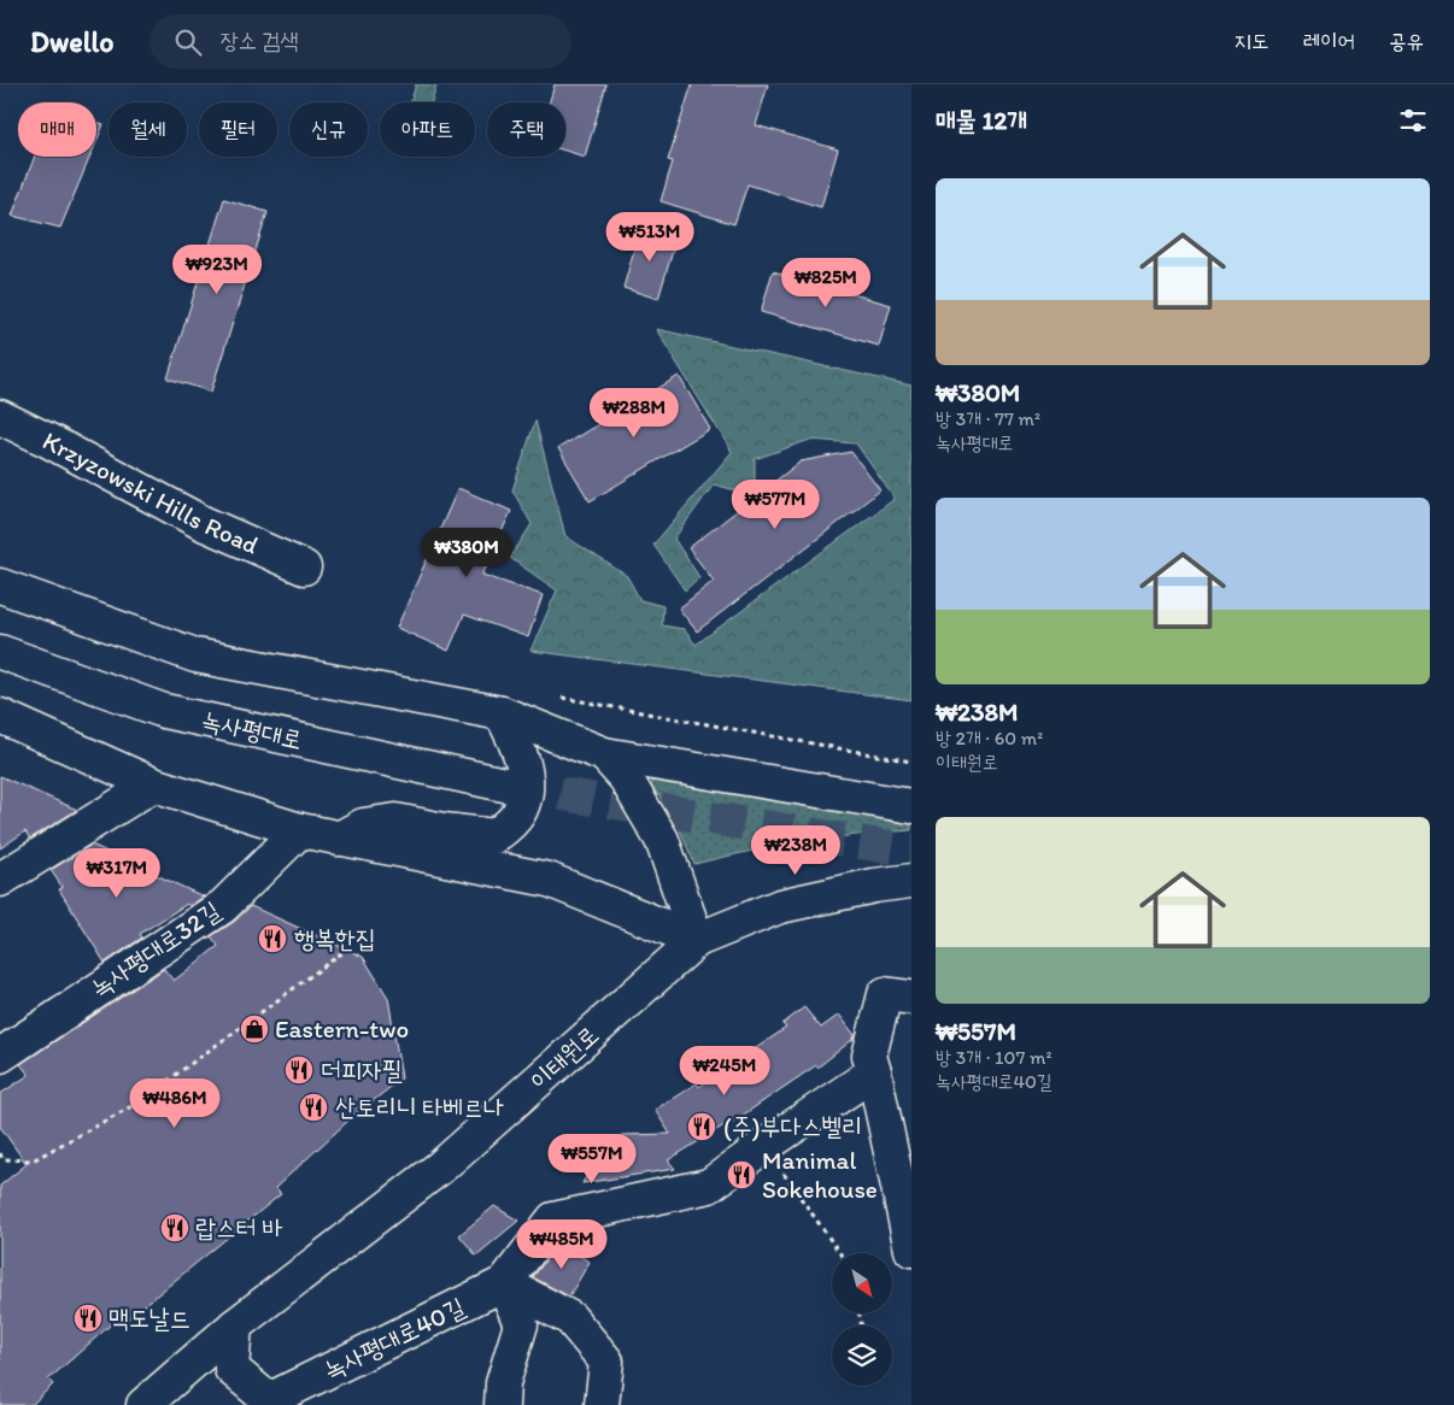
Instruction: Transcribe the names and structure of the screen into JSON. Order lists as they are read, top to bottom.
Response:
{
  "streets": {
    "main road": [
      "Krzyzowski Hills Road",
      "녹사평대로",
      "녹사평대로32길",
      "이태원로",
      "녹사평대로40길"
    ]
  },
  "crossings": [
    ["이태원로", "녹사평대로40길"]
  ],
  "places": {
    "restaurant": [
      "행복한집",
      "더피자필",
      "산토리니 타베르나",
      "(주)부다스벨리",
      "Manimal Sokehouse",
      "랍스터 바",
      "맥도날드"
    ],
    "shop": ["Eastern-two"]
  },
  "north": "bottom right",
  "page": {
    "header": "Dwello",
    "search": "장소 검색",
    "nav": ["지도", "레이어", "공유"],
    "heading": "매물 12개",
    "chip": [
      "매매",
      "월세",
      "필터",
      "신규",
      "아파트",
      "주택"
    ],
    "list": [
      {
        "name": "₩380M",
        "note": "방 3개 · 77 m² · 녹사평대로"
      },
      {
        "name": "₩238M",
        "note": "방 2개 · 60 m² · 이태원로"
      },
      {
        "name": "₩557M",
        "note": "방 3개 · 107 m² · 녹사평대로40길"
      }
    ],
    "price": [
      "₩513M",
      "₩923M",
      "₩825M",
      "₩288M",
      "₩577M",
      "₩380M",
      "₩238M",
      "₩317M",
      "₩245M",
      "₩486M",
      "₩557M",
      "₩485M"
    ]
  }
}
